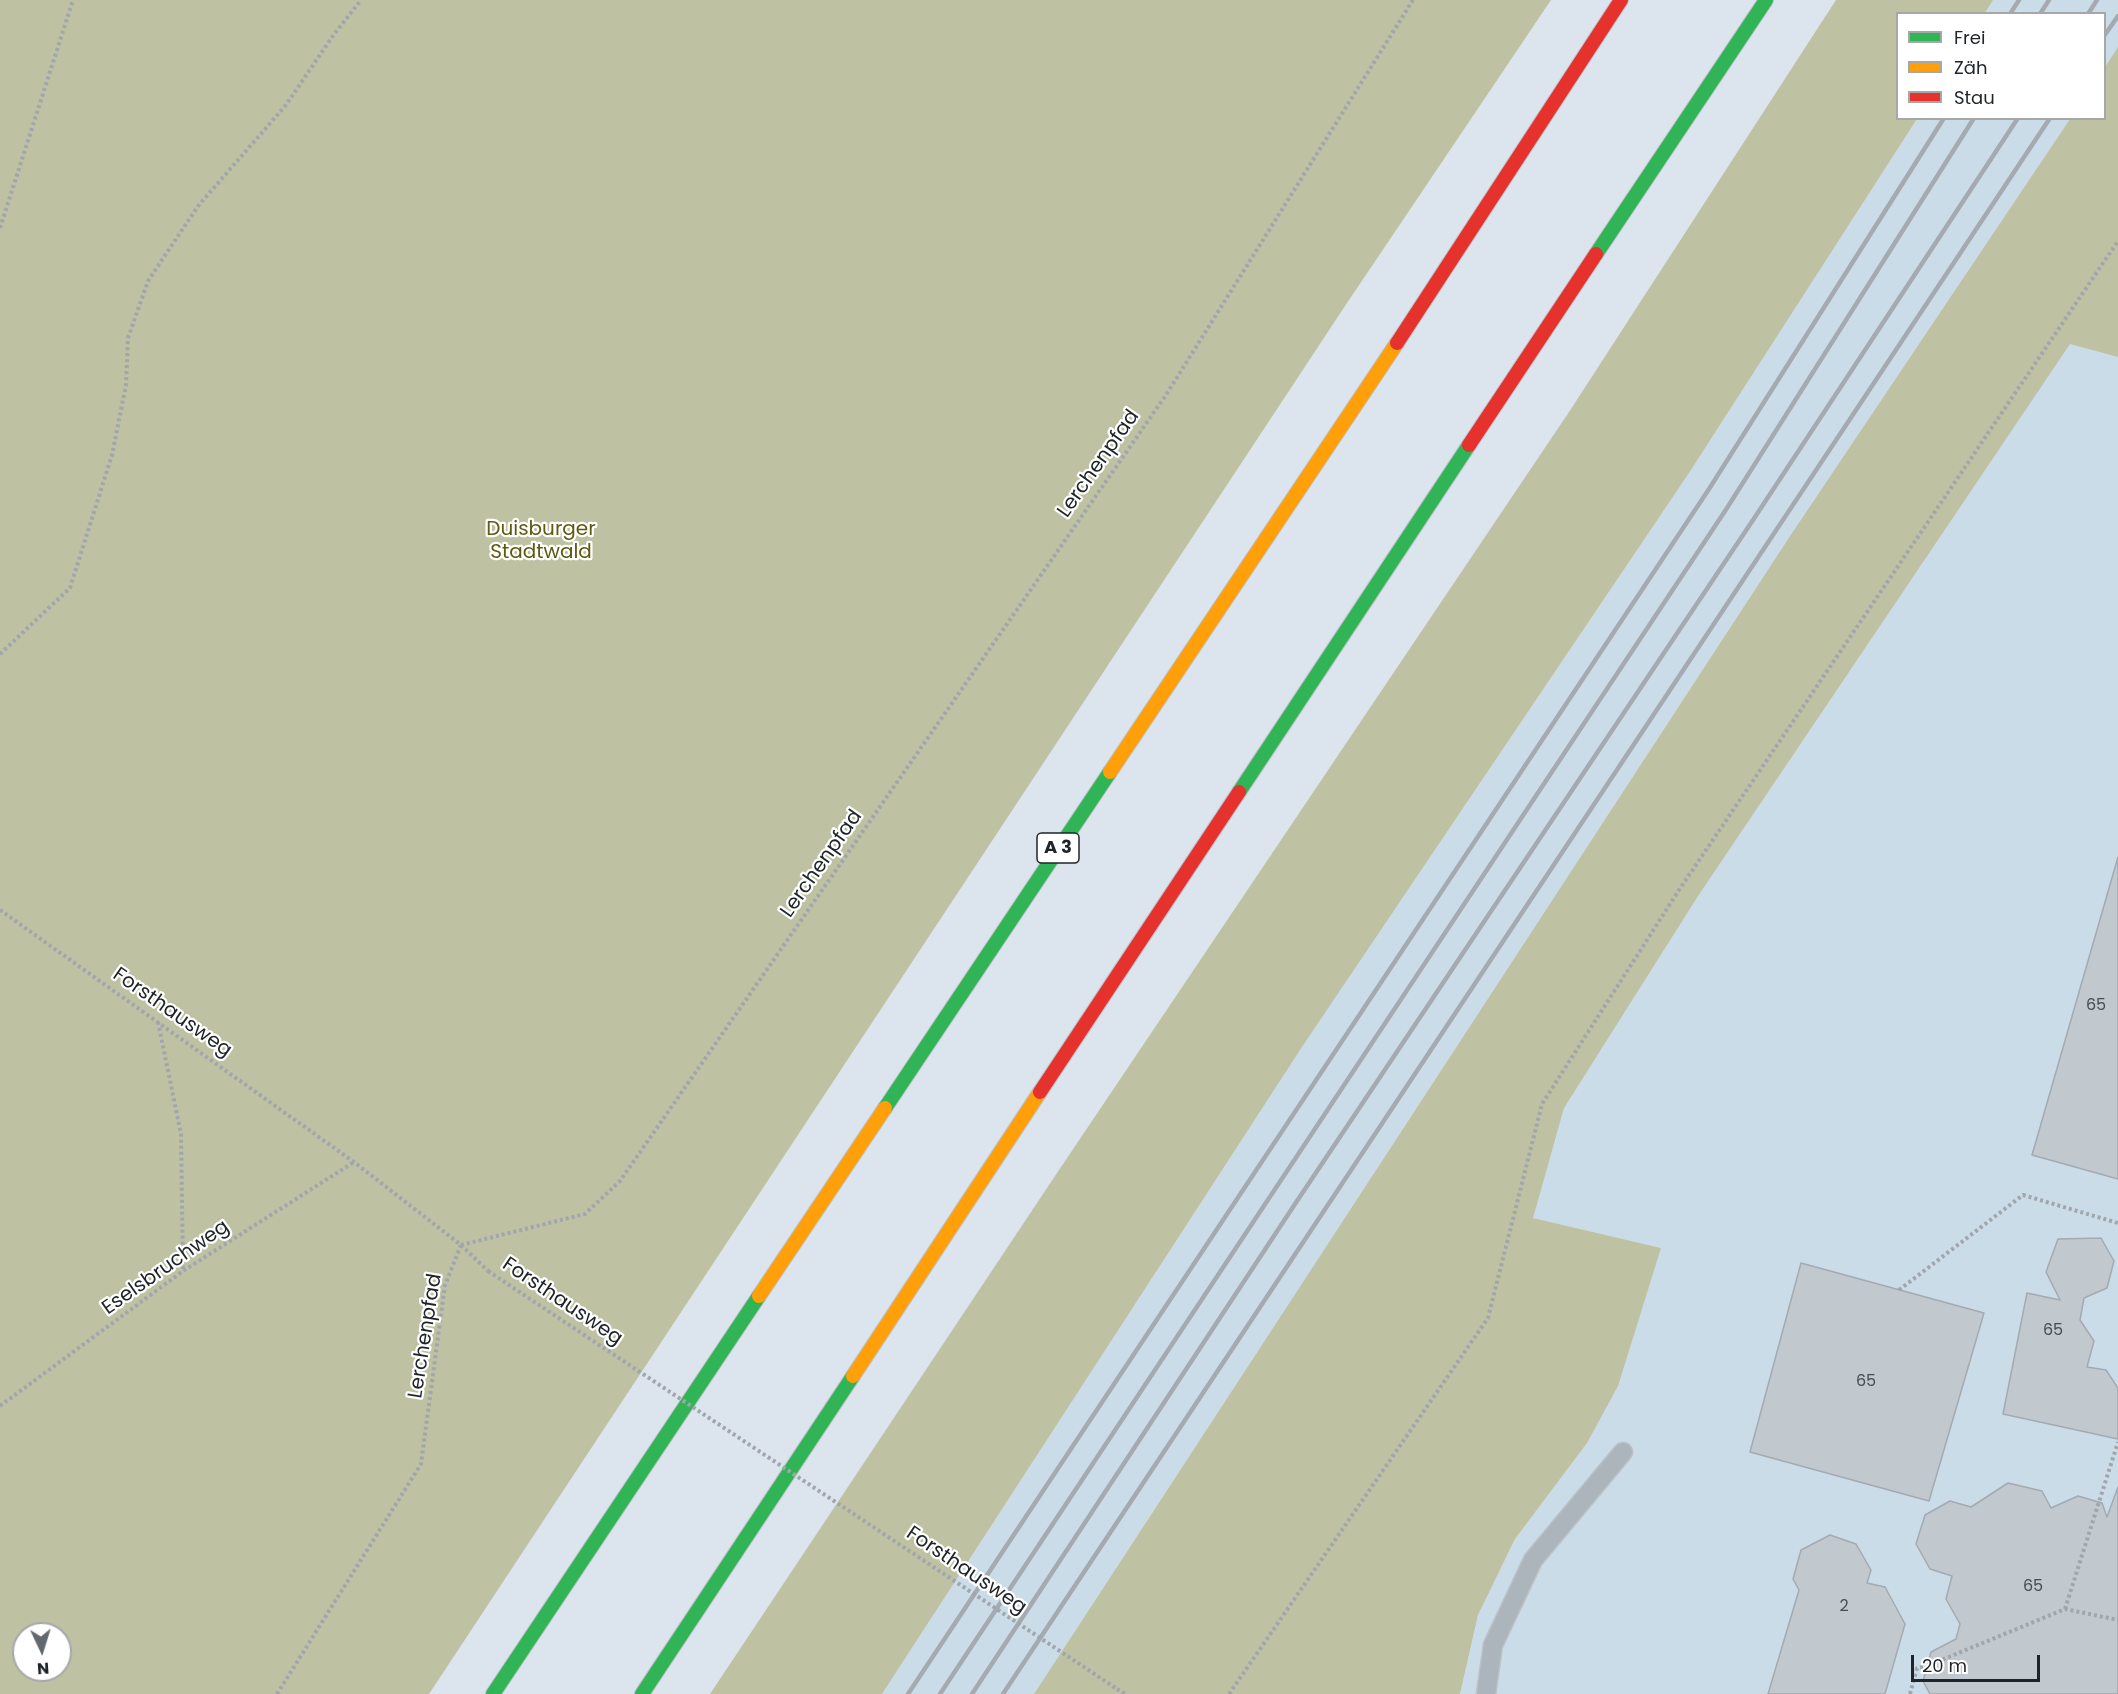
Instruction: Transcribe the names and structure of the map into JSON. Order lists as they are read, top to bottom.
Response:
{
  "streets": {
    "highway": ["A 3"],
    "path": ["Lerchenpfad", "Forsthausweg", "Eselsbruchweg"]
  },
  "crossings": [
    ["Lerchenpfad", "Forsthausweg"],
    ["Forsthausweg", "Eselsbruchweg"]
  ],
  "parks": ["Duisburger Stadtwald"],
  "house_numbers": [
    "65",
    "65",
    "65",
    "65",
    "2"
  ],
  "legend": ["Frei", "Zäh", "Stau"],
  "scale_bar": "20 m",
  "north": "bottom"
}
